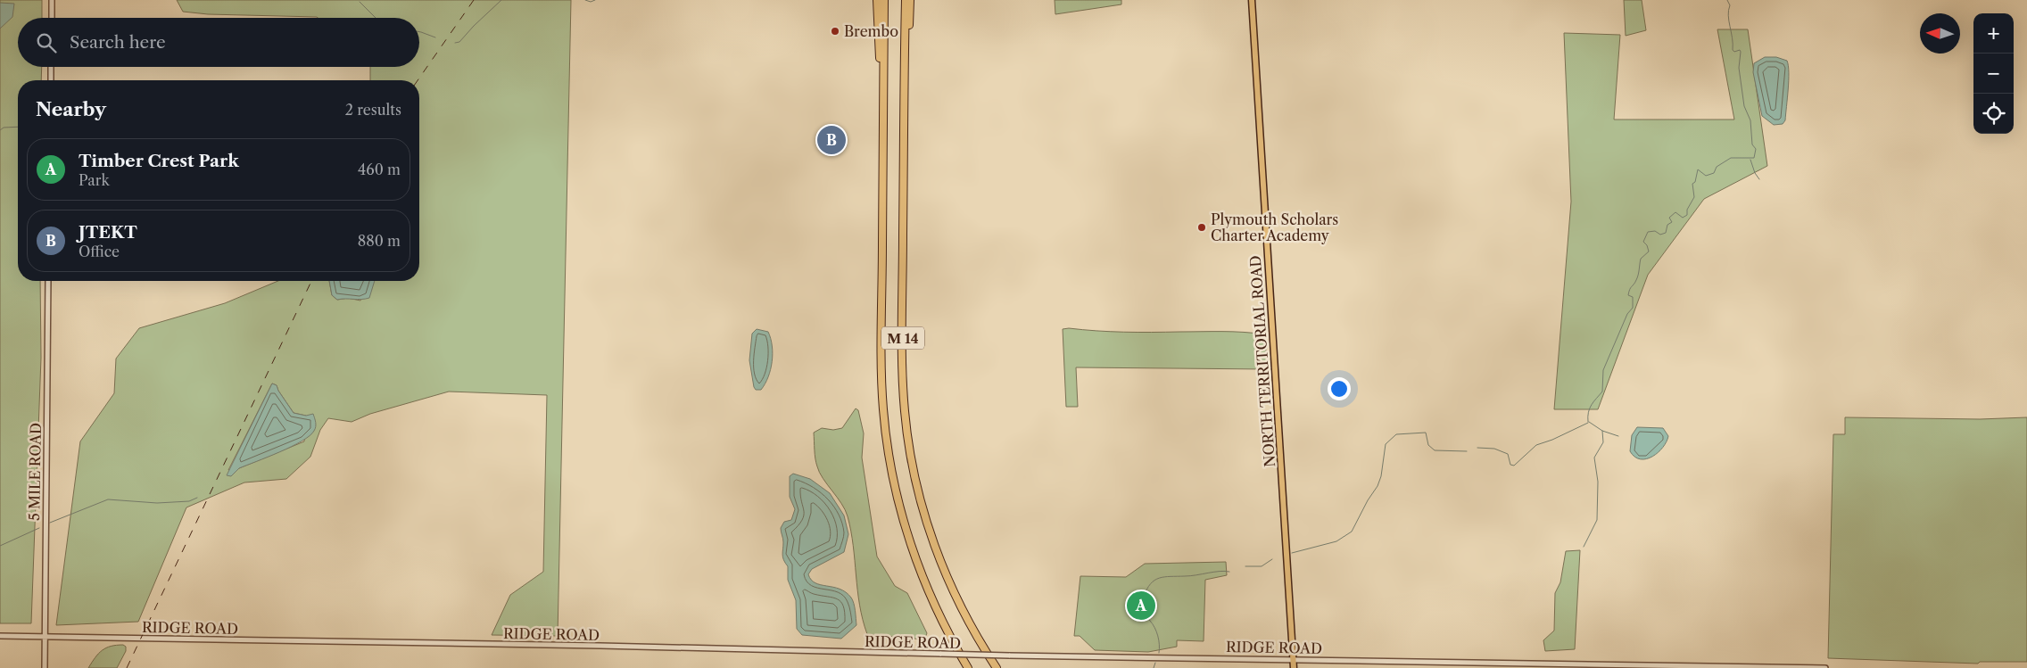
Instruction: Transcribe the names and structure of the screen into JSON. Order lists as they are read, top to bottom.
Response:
{
  "streets": {
    "highway": ["M 14"],
    "main road": ["NORTH TERRITORIAL ROAD"],
    "street": ["5 MILE ROAD", "RIDGE ROAD"]
  },
  "crossings": [
    ["NORTH TERRITORIAL ROAD", "RIDGE ROAD"],
    ["5 MILE ROAD", "RIDGE ROAD"]
  ],
  "places": ["Brembo", "Plymouth Scholars Charter Academy"],
  "north": "left",
  "page": {
    "map_buttons": ["+", "−"],
    "search": "Search here",
    "heading": ["Nearby", "2 results"],
    "pins": ["B", "A"],
    "list": [
      {
        "mark": "A",
        "name": "Timber Crest Park",
        "note": "Park",
        "value": "460 m"
      },
      {
        "mark": "B",
        "name": "JTEKT",
        "note": "Office",
        "value": "880 m"
      }
    ]
  }
}
